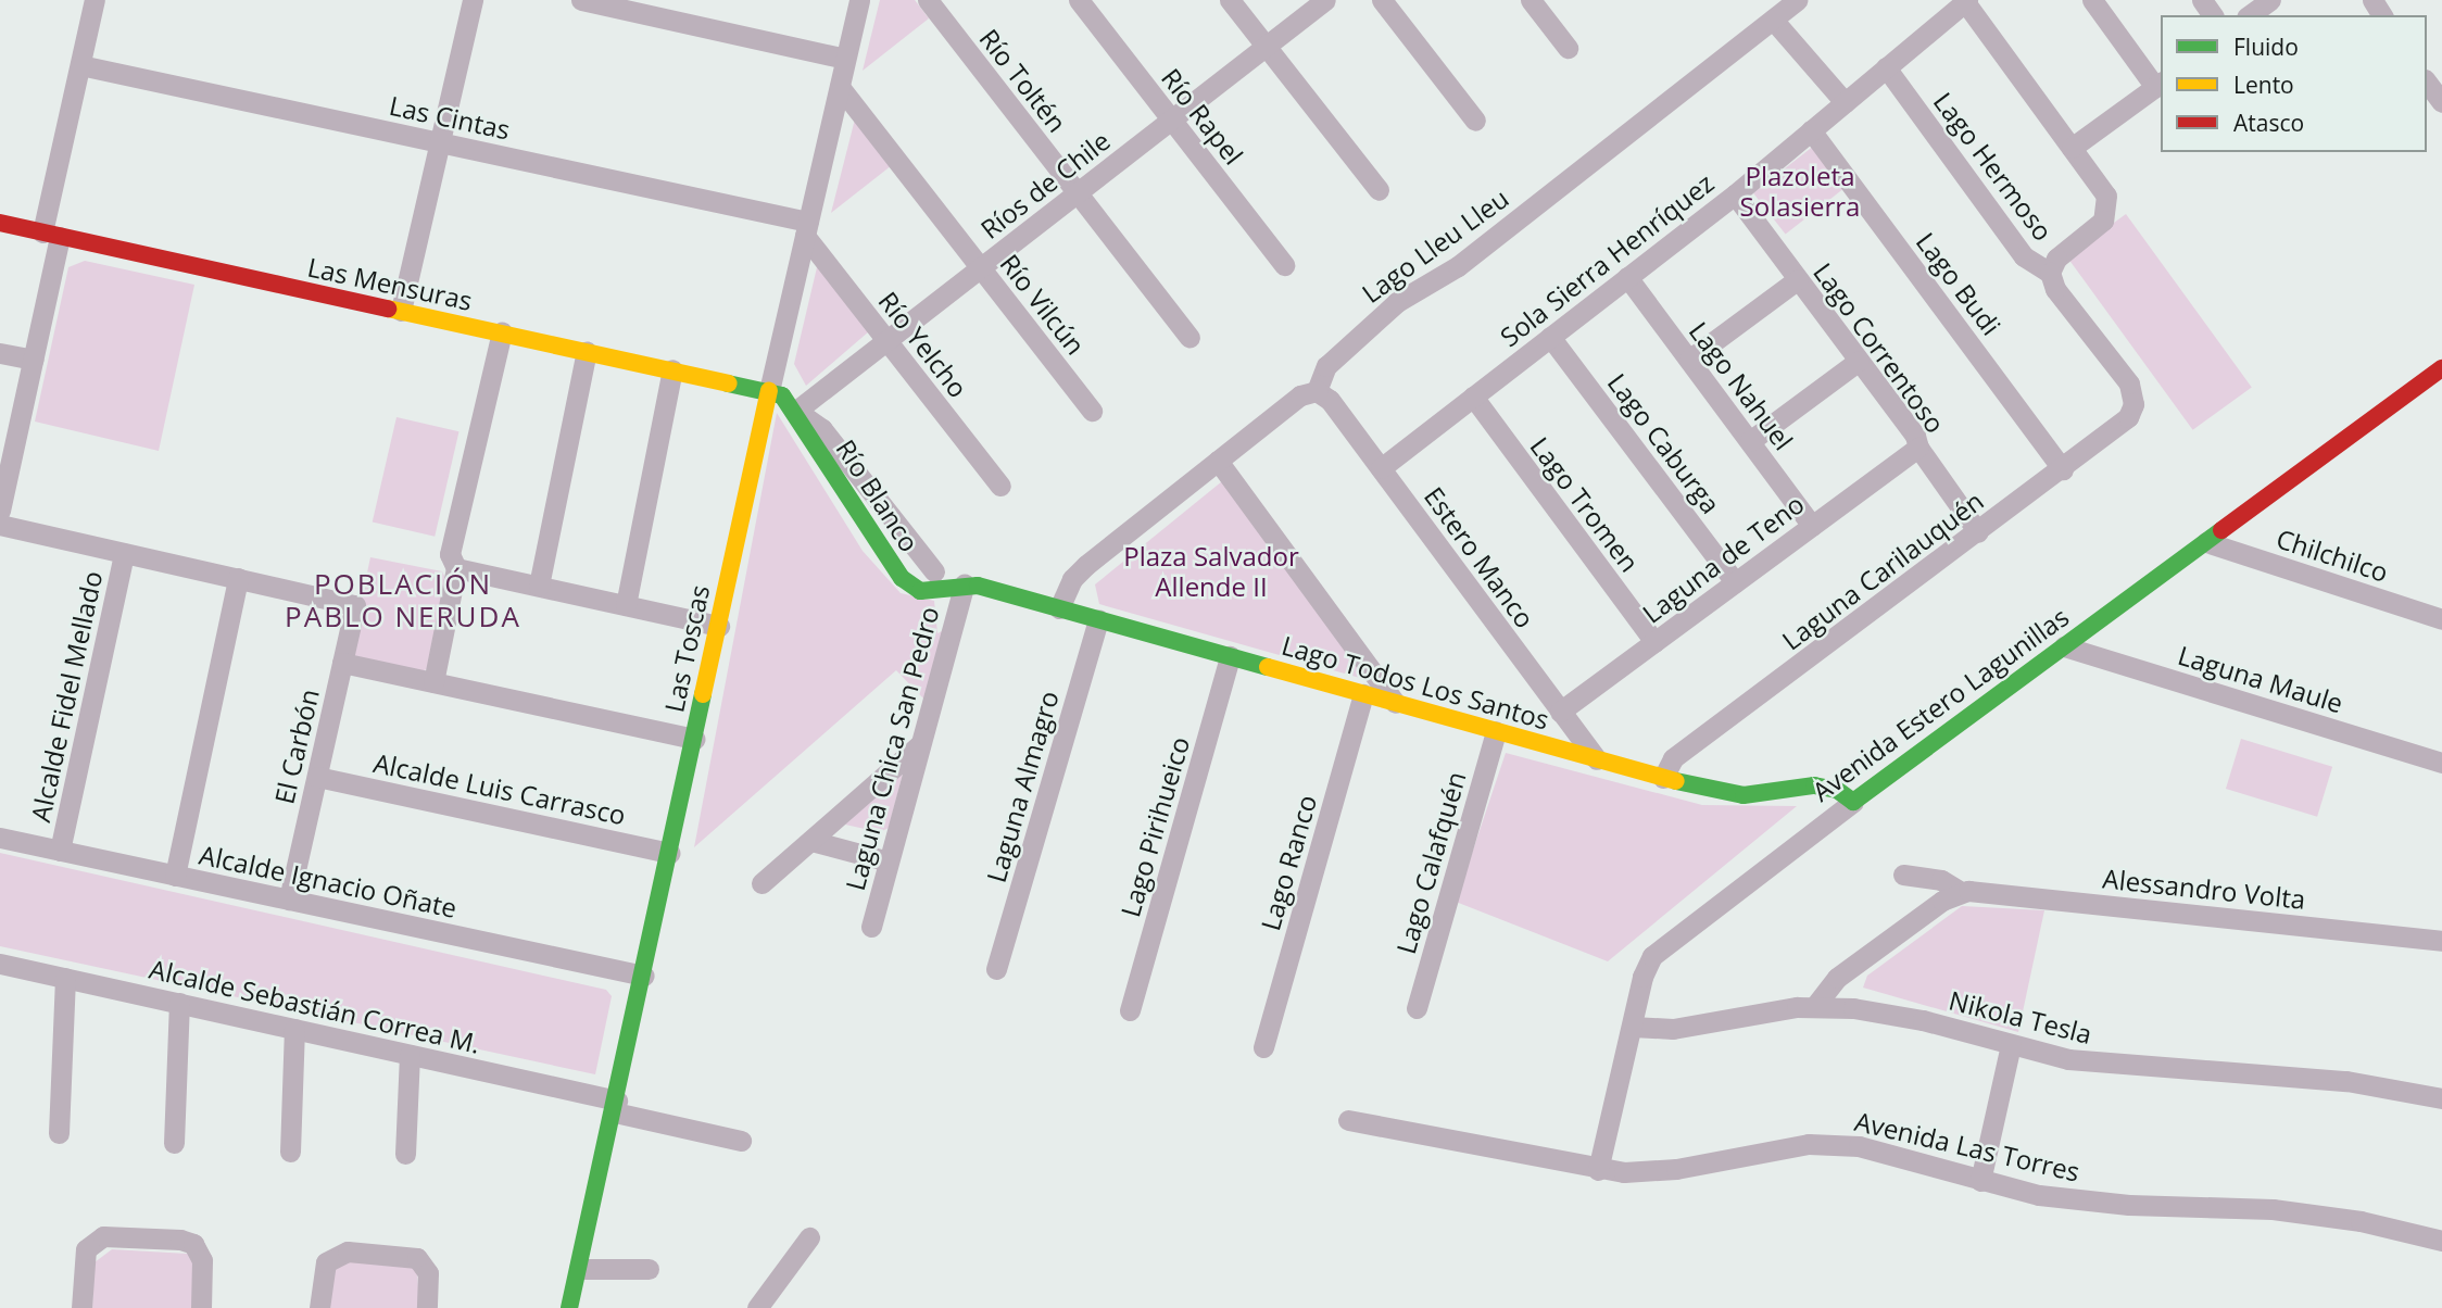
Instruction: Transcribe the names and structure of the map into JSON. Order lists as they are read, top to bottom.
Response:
{
  "streets": {
    "street": [
      "Río Toltén",
      "Río Rapel",
      "Las Cintas",
      "Lago Hermoso",
      "Ríos de Chile",
      "Lago Lleu Lleu",
      "Sola Sierra Henríquez",
      "Las Mensuras",
      "Lago Budi",
      "Río Vilcún",
      "Río Yelcho",
      "Lago Correntoso",
      "Lago Nahuel",
      "Lago Caburga",
      "Río Blanco",
      "Lago Tromen",
      "Chilchilco",
      "Estero Manco",
      "Laguna de Teno",
      "Laguna Carilauquén",
      "Las Toscas",
      "Laguna Maule",
      "Lago Todos Los Santos",
      "Alcalde Fidel Mellado",
      "Avenida Estero Lagunillas",
      "El Carbón",
      "Laguna Chica San Pedro",
      "Laguna Almagro",
      "Alcalde Luis Carrasco",
      "Lago Pirihueico",
      "Lago Ranco",
      "Lago Calafquén",
      "Alcalde Ignacio Oñate",
      "Alessandro Volta",
      "Alcalde Sebastián Correa M.",
      "Nikola Tesla",
      "Avenida Las Torres"
    ]
  },
  "crossings": [
    ["Río Toltén", "Ríos de Chile"],
    ["Río Rapel", "Ríos de Chile"],
    ["Las Cintas", "Río Yelcho"],
    ["Las Cintas", "Las Toscas"],
    ["Lago Hermoso", "Sola Sierra Henríquez"],
    ["Lago Hermoso", "Laguna Carilauquén"],
    ["Ríos de Chile", "Río Vilcún"],
    ["Ríos de Chile", "Río Yelcho"],
    ["Ríos de Chile", "Río Blanco"],
    ["Lago Lleu Lleu", "Estero Manco"],
    ["Sola Sierra Henríquez", "Lago Budi"],
    ["Sola Sierra Henríquez", "Lago Correntoso"],
    ["Sola Sierra Henríquez", "Lago Nahuel"],
    ["Sola Sierra Henríquez", "Lago Caburga"],
    ["Sola Sierra Henríquez", "Lago Tromen"],
    ["Sola Sierra Henríquez", "Estero Manco"],
    ["Las Mensuras", "Río Blanco"],
    ["Las Mensuras", "Las Toscas"],
    ["Lago Budi", "Laguna Carilauquén"],
    ["Río Vilcún", "Las Toscas"],
    ["Río Yelcho", "Las Toscas"],
    ["Lago Correntoso", "Laguna de Teno"],
    ["Lago Correntoso", "Laguna Carilauquén"],
    ["Lago Nahuel", "Laguna de Teno"],
    ["Lago Caburga", "Laguna de Teno"],
    ["Río Blanco", "Las Toscas"],
    ["Río Blanco", "Lago Todos Los Santos"],
    ["Río Blanco", "Laguna Chica San Pedro"],
    ["Lago Tromen", "Laguna de Teno"],
    ["Chilchilco", "Avenida Estero Lagunillas"],
    ["Estero Manco", "Laguna de Teno"],
    ["Estero Manco", "Lago Todos Los Santos"],
    ["Laguna Carilauquén", "Lago Todos Los Santos"],
    ["Las Toscas", "Alcalde Luis Carrasco"],
    ["Las Toscas", "Alcalde Ignacio Oñate"],
    ["Las Toscas", "Alcalde Sebastián Correa M."],
    ["Laguna Maule", "Avenida Estero Lagunillas"],
    ["Lago Todos Los Santos", "Avenida Estero Lagunillas"],
    ["Lago Todos Los Santos", "Laguna Chica San Pedro"],
    ["Lago Todos Los Santos", "Laguna Almagro"],
    ["Lago Todos Los Santos", "Lago Pirihueico"],
    ["Lago Todos Los Santos", "Lago Ranco"],
    ["Lago Todos Los Santos", "Lago Calafquén"],
    ["Alcalde Fidel Mellado", "Alcalde Ignacio Oñate"],
    ["Avenida Estero Lagunillas", "Nikola Tesla"],
    ["Avenida Estero Lagunillas", "Avenida Las Torres"],
    ["El Carbón", "Alcalde Luis Carrasco"],
    ["El Carbón", "Alcalde Ignacio Oñate"]
  ],
  "districts": ["POBLACIÓN PABLO NERUDA"],
  "parks": ["Plazoleta Solasierra", "Plaza Salvador Allende II"],
  "legend": ["Fluido", "Lento", "Atasco"]
}
